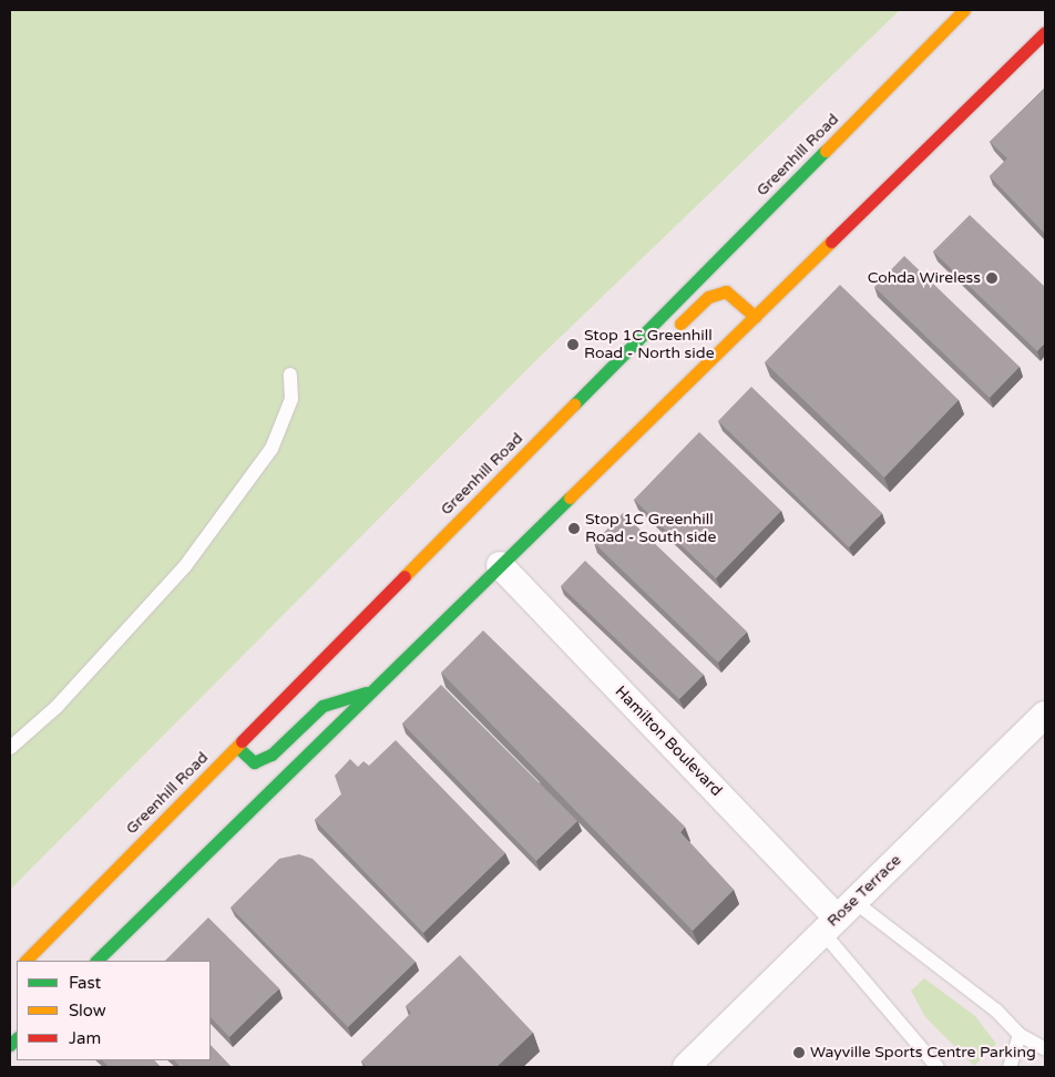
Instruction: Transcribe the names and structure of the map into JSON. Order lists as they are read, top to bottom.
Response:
{
  "streets": {
    "highway": ["Greenhill Road"],
    "street": ["Hamilton Boulevard", "Rose Terrace"]
  },
  "crossings": [
    ["Hamilton Boulevard", "Rose Terrace"]
  ],
  "places": [
    "Cohda Wireless",
    "Stop 1C Greenhill Road - North side",
    "Stop 1C Greenhill Road - South side",
    "Wayville Sports Centre Parking"
  ],
  "legend": ["Fast", "Slow", "Jam"]
}
